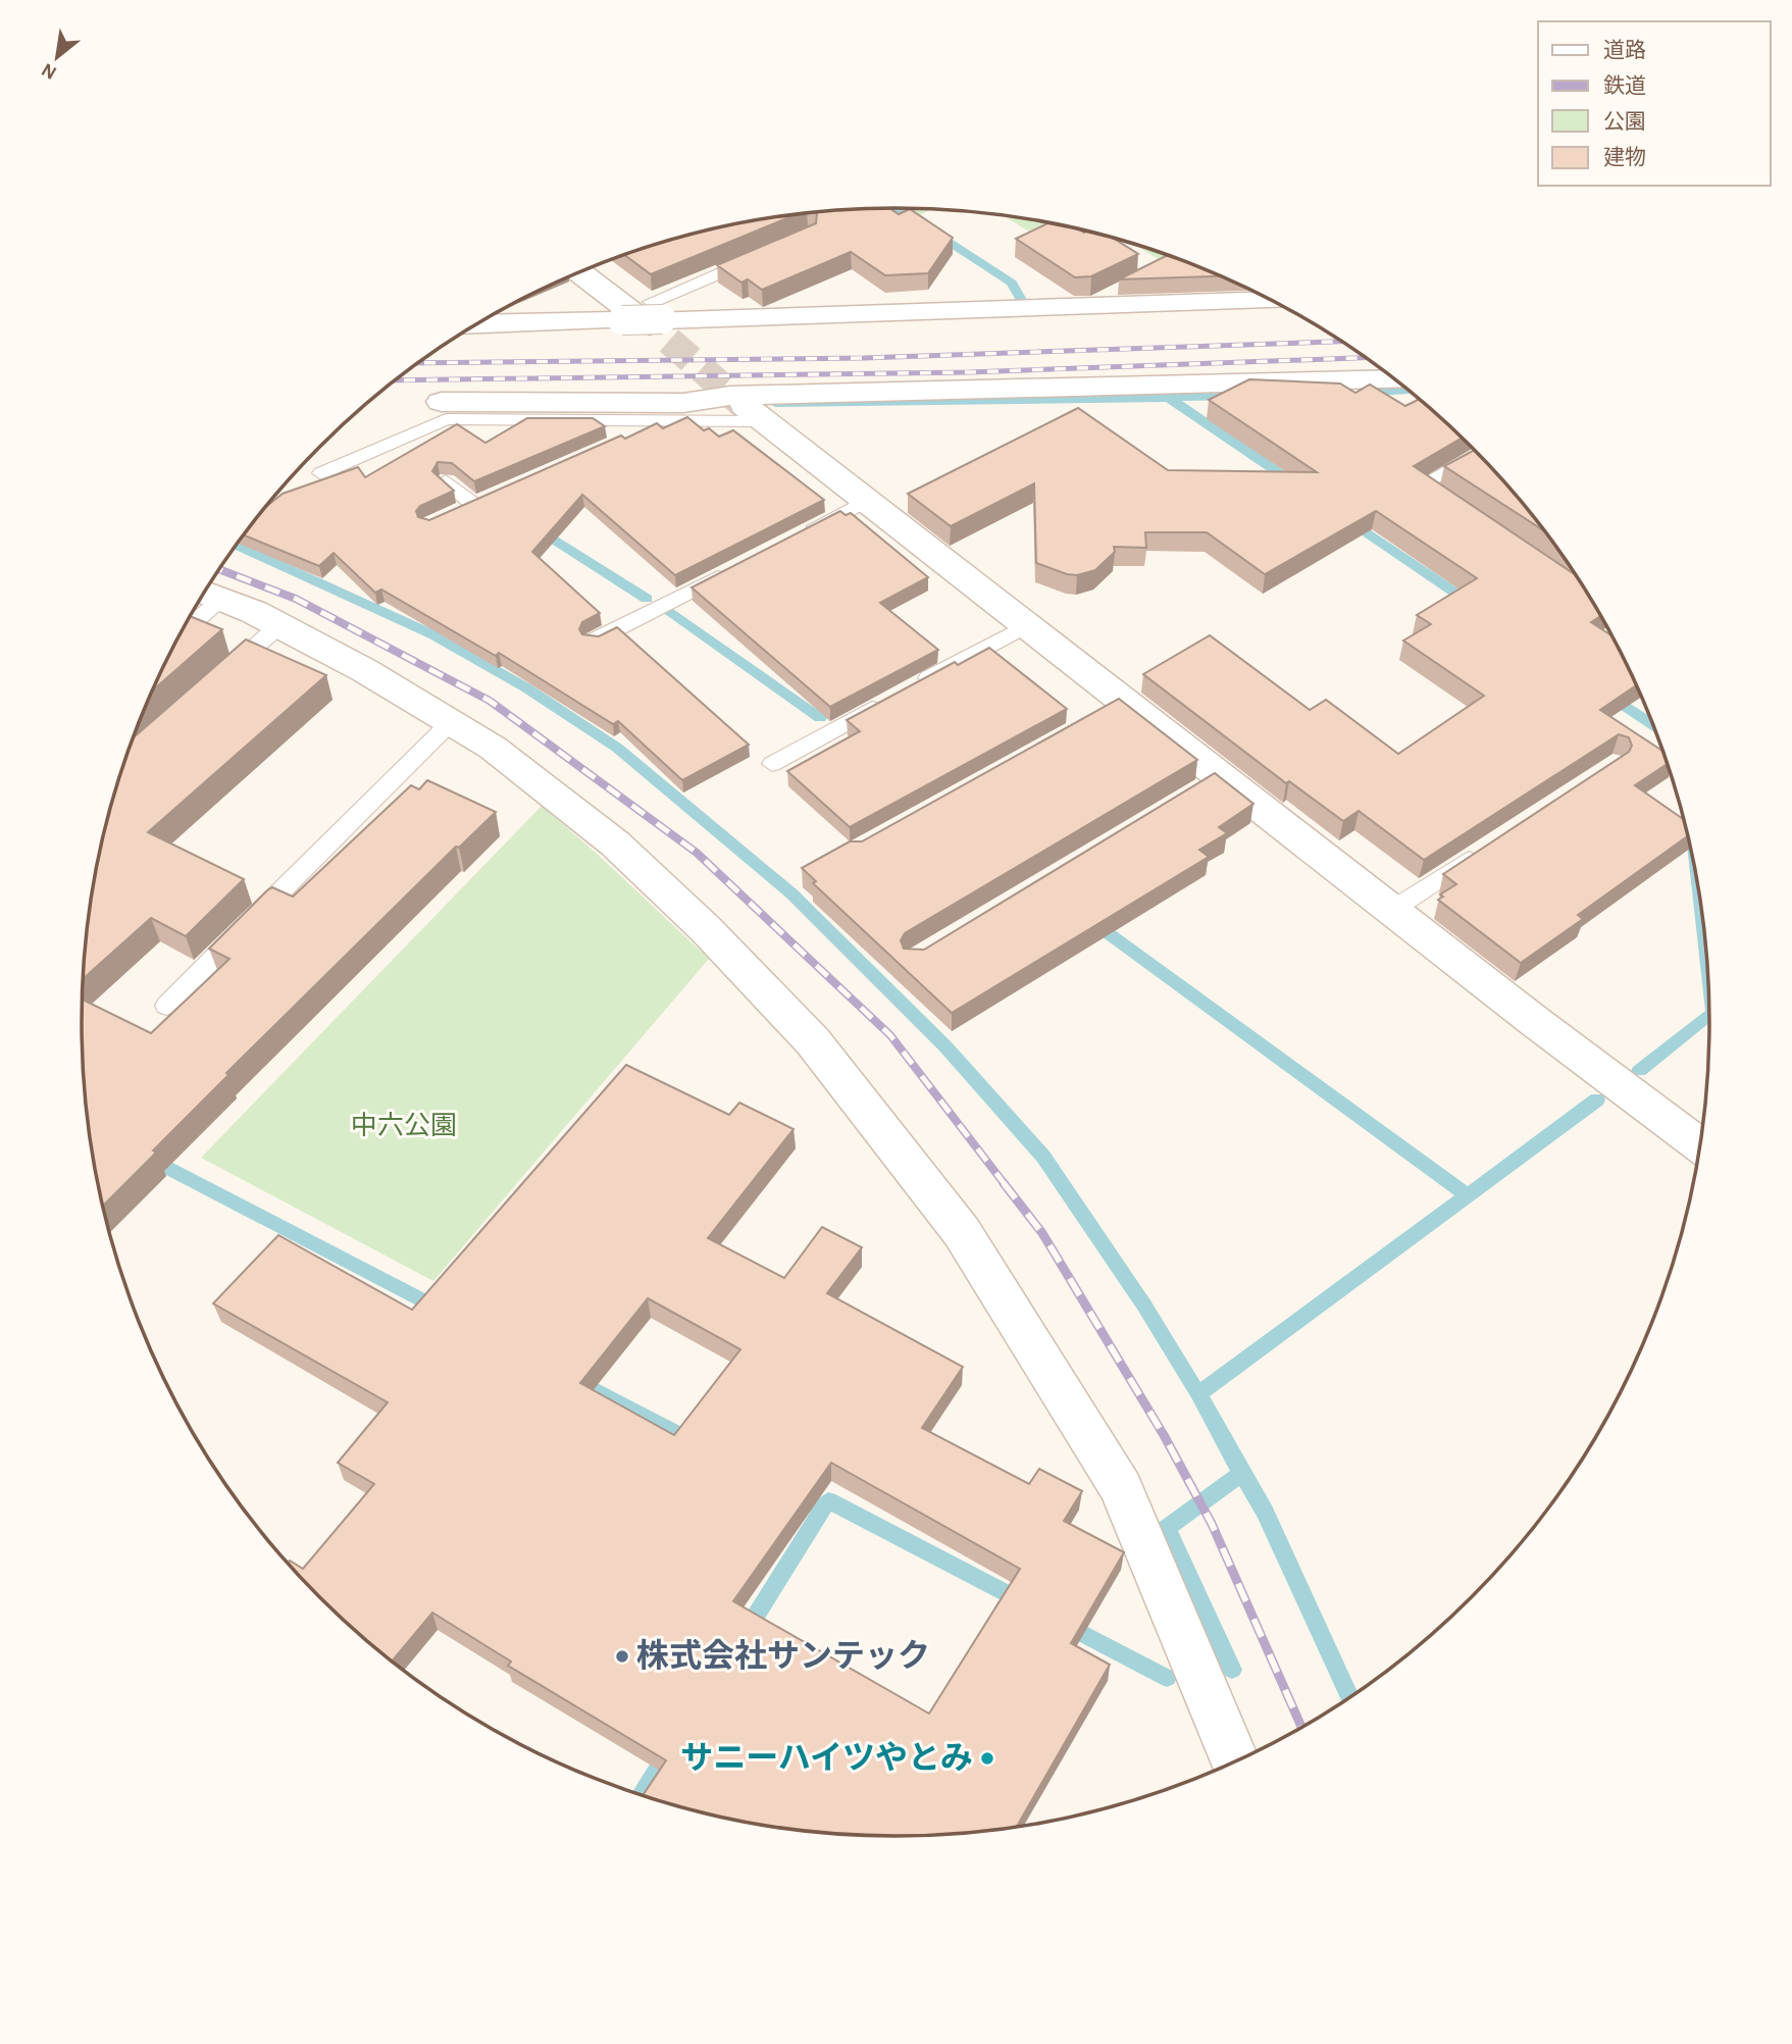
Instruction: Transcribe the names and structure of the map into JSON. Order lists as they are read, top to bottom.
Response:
{
  "parks": ["中六公園"],
  "places": ["株式会社サンテック", "サニーハイツやとみ"],
  "legend": [
    "道路",
    "鉄道",
    "公園",
    "建物"
  ],
  "north": "bottom left"
}
